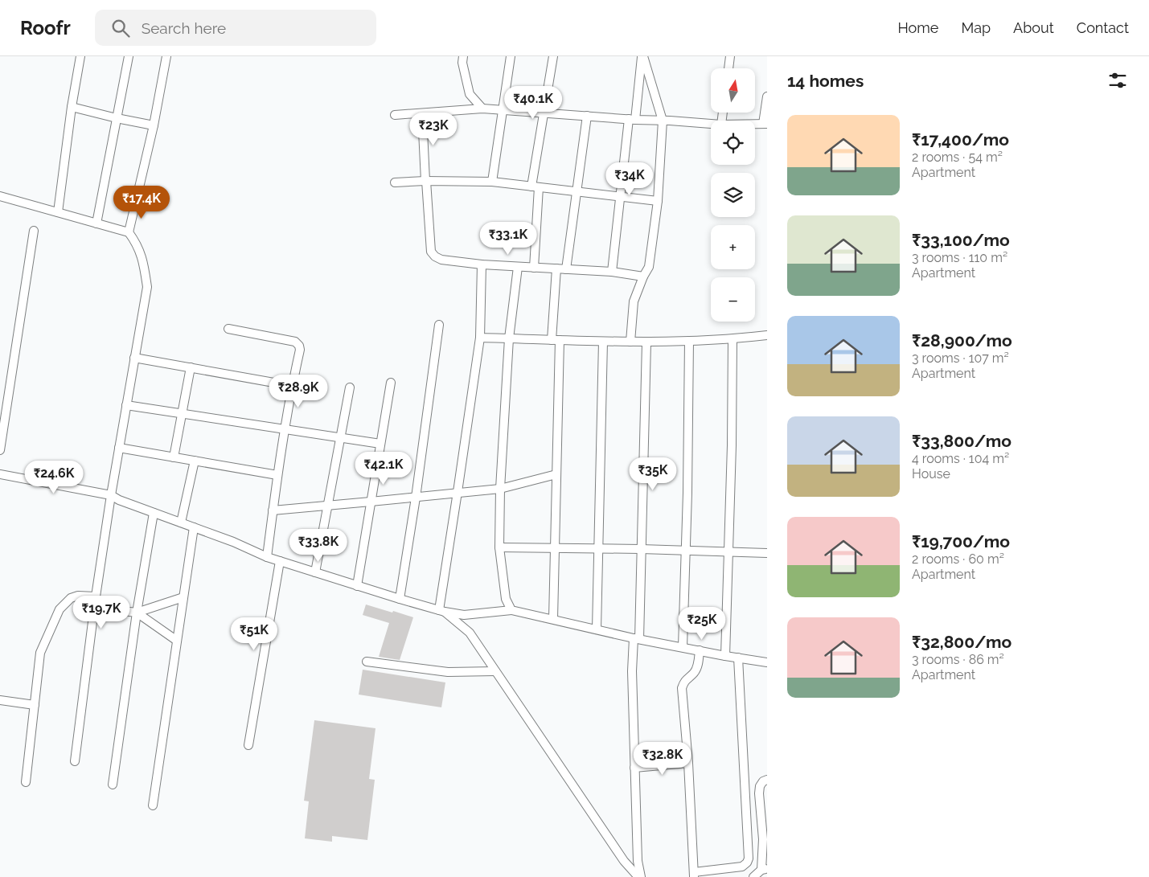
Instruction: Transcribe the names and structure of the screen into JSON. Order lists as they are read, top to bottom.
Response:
{
  "north": "top",
  "page": {
    "header": "Roofr",
    "search": "Search here",
    "nav": [
      "Home",
      "Map",
      "About",
      "Contact"
    ],
    "heading": "14 homes",
    "map_buttons": ["+", "−"],
    "price": [
      "₹40.1K",
      "₹23K",
      "₹34K",
      "₹17.4K",
      "₹33.1K",
      "₹28.9K",
      "₹42.1K",
      "₹35K",
      "₹24.6K",
      "₹33.8K",
      "₹19.7K",
      "₹25K",
      "₹51K",
      "₹32.8K"
    ],
    "list": [
      {
        "name": "₹17,400/mo",
        "note": "2 rooms · 54 m² · Apartment"
      },
      {
        "name": "₹33,100/mo",
        "note": "3 rooms · 110 m² · Apartment"
      },
      {
        "name": "₹28,900/mo",
        "note": "3 rooms · 107 m² · Apartment"
      },
      {
        "name": "₹33,800/mo",
        "note": "4 rooms · 104 m² · House"
      },
      {
        "name": "₹19,700/mo",
        "note": "2 rooms · 60 m² · Apartment"
      },
      {
        "name": "₹32,800/mo",
        "note": "3 rooms · 86 m² · Apartment"
      }
    ]
  }
}
